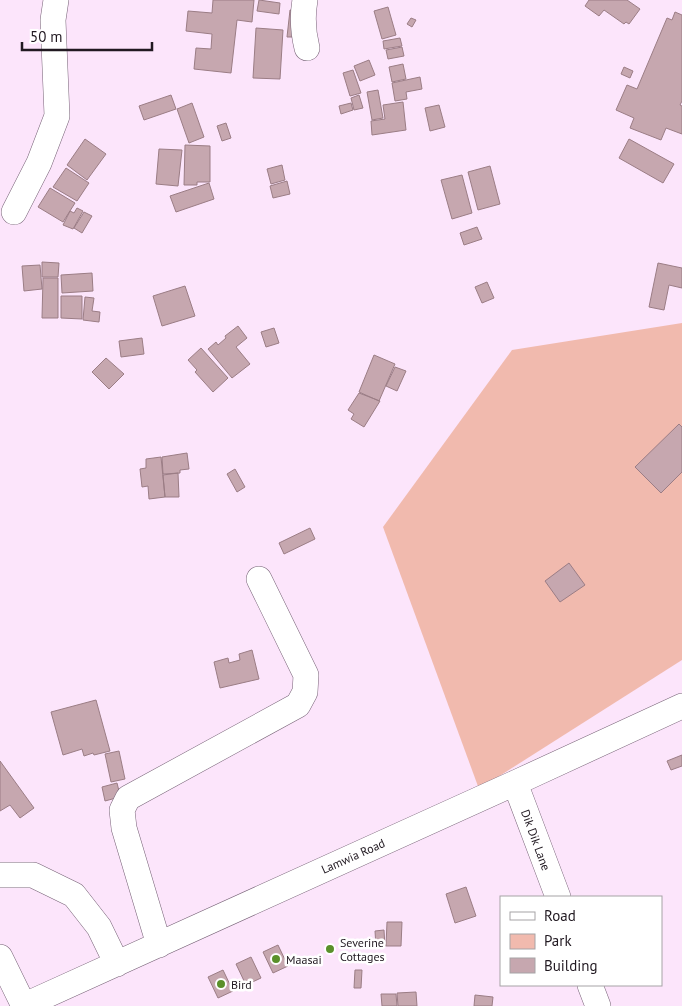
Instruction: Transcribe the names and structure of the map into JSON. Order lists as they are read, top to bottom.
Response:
{
  "streets": {
    "street": ["Dik Dik Lane", "Lamwia Road"]
  },
  "crossings": [
    ["Dik Dik Lane", "Lamwia Road"]
  ],
  "places": ["Severine Cottages", "Maasai", "Bird"],
  "legend": ["Road", "Park", "Building"],
  "scale_bar": "50 m"
}
